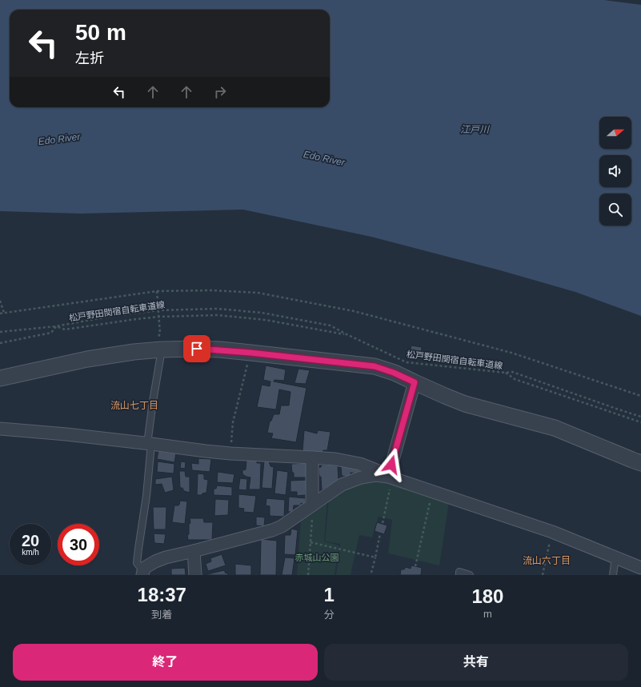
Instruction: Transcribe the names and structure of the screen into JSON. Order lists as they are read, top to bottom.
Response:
{
  "streets": {
    "path": ["松戸野田関宿自転車道線"]
  },
  "districts": ["流山七丁目", "流山六丁目"],
  "water": ["江戸川", "Edo River"],
  "parks": ["赤城山公園"],
  "north": "right",
  "page": {
    "turn": ["50 m", "左折"],
    "speed": "20 km/h",
    "limit": "30",
    "eta": [
      "18:37",
      "到着",
      "1",
      "分",
      "180",
      "m"
    ],
    "buttons": ["終了", "共有"]
  }
}
